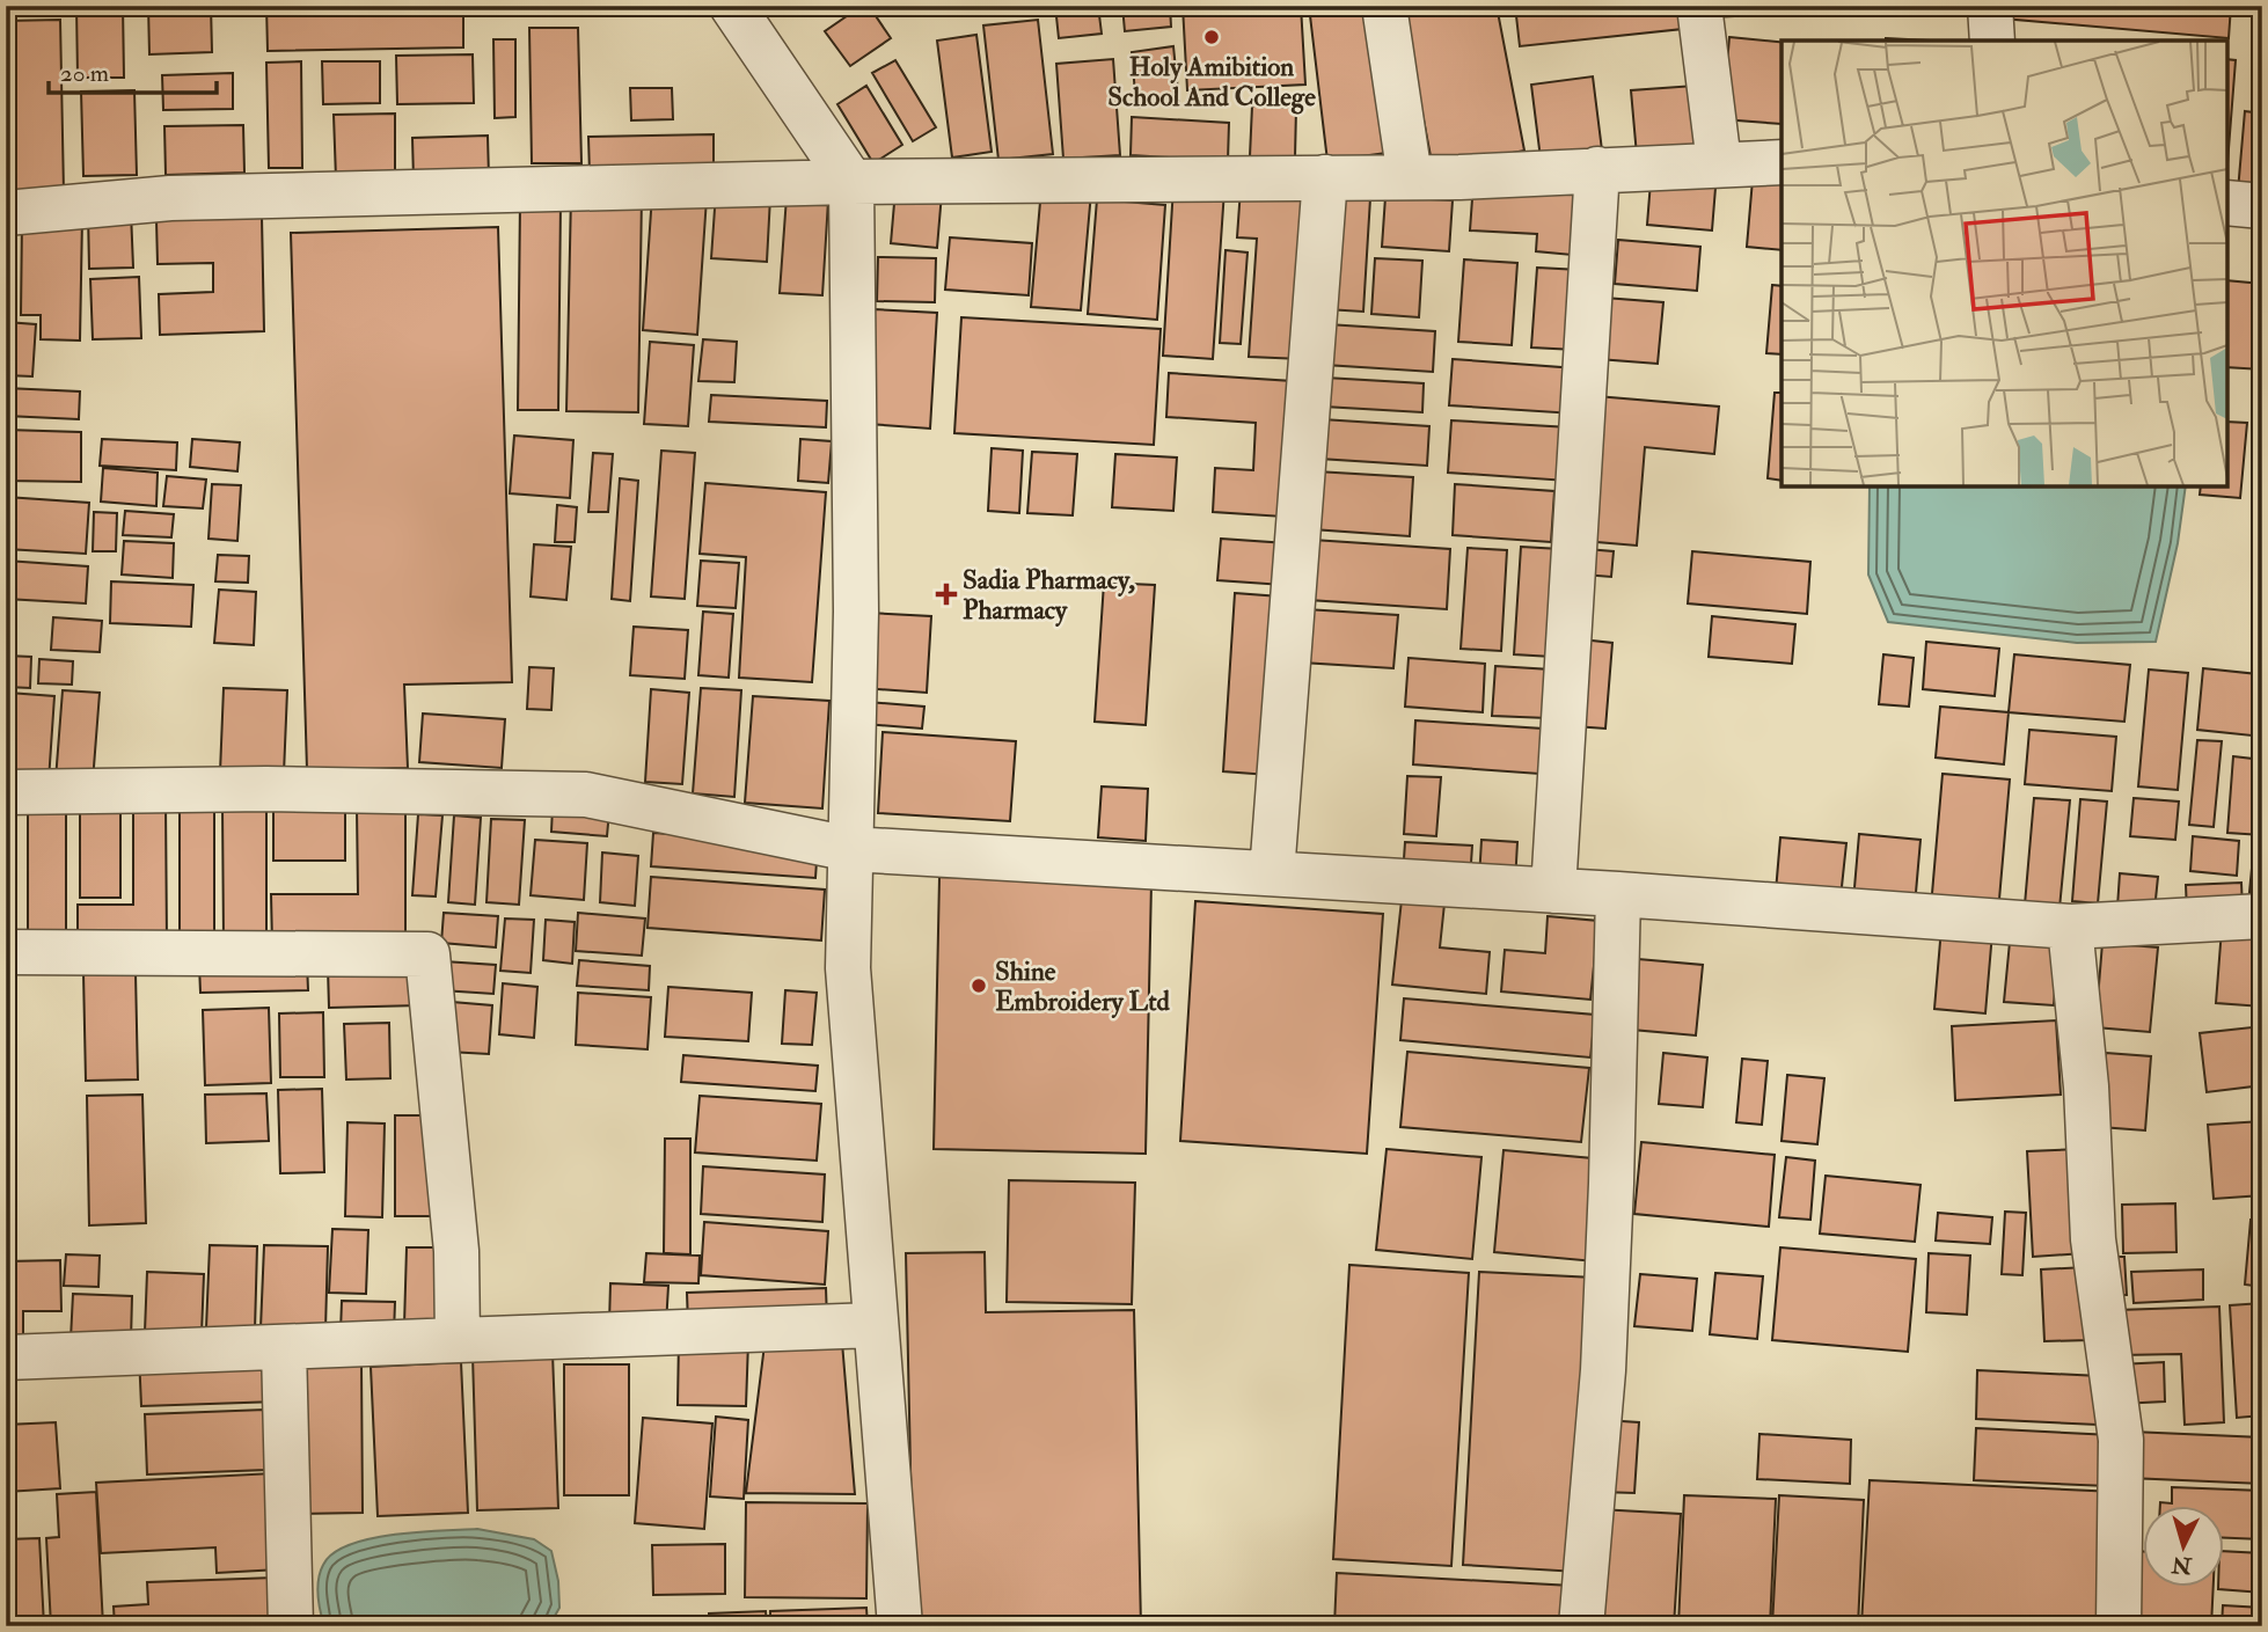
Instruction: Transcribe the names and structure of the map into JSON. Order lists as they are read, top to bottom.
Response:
{
  "places": {
    "other": ["Holy Amibition School And College", "Shine Embroidery Ltd"],
    "health": ["Sadia Pharmacy, Pharmacy"]
  },
  "scale_bar": "20 m",
  "north": "bottom"
}
